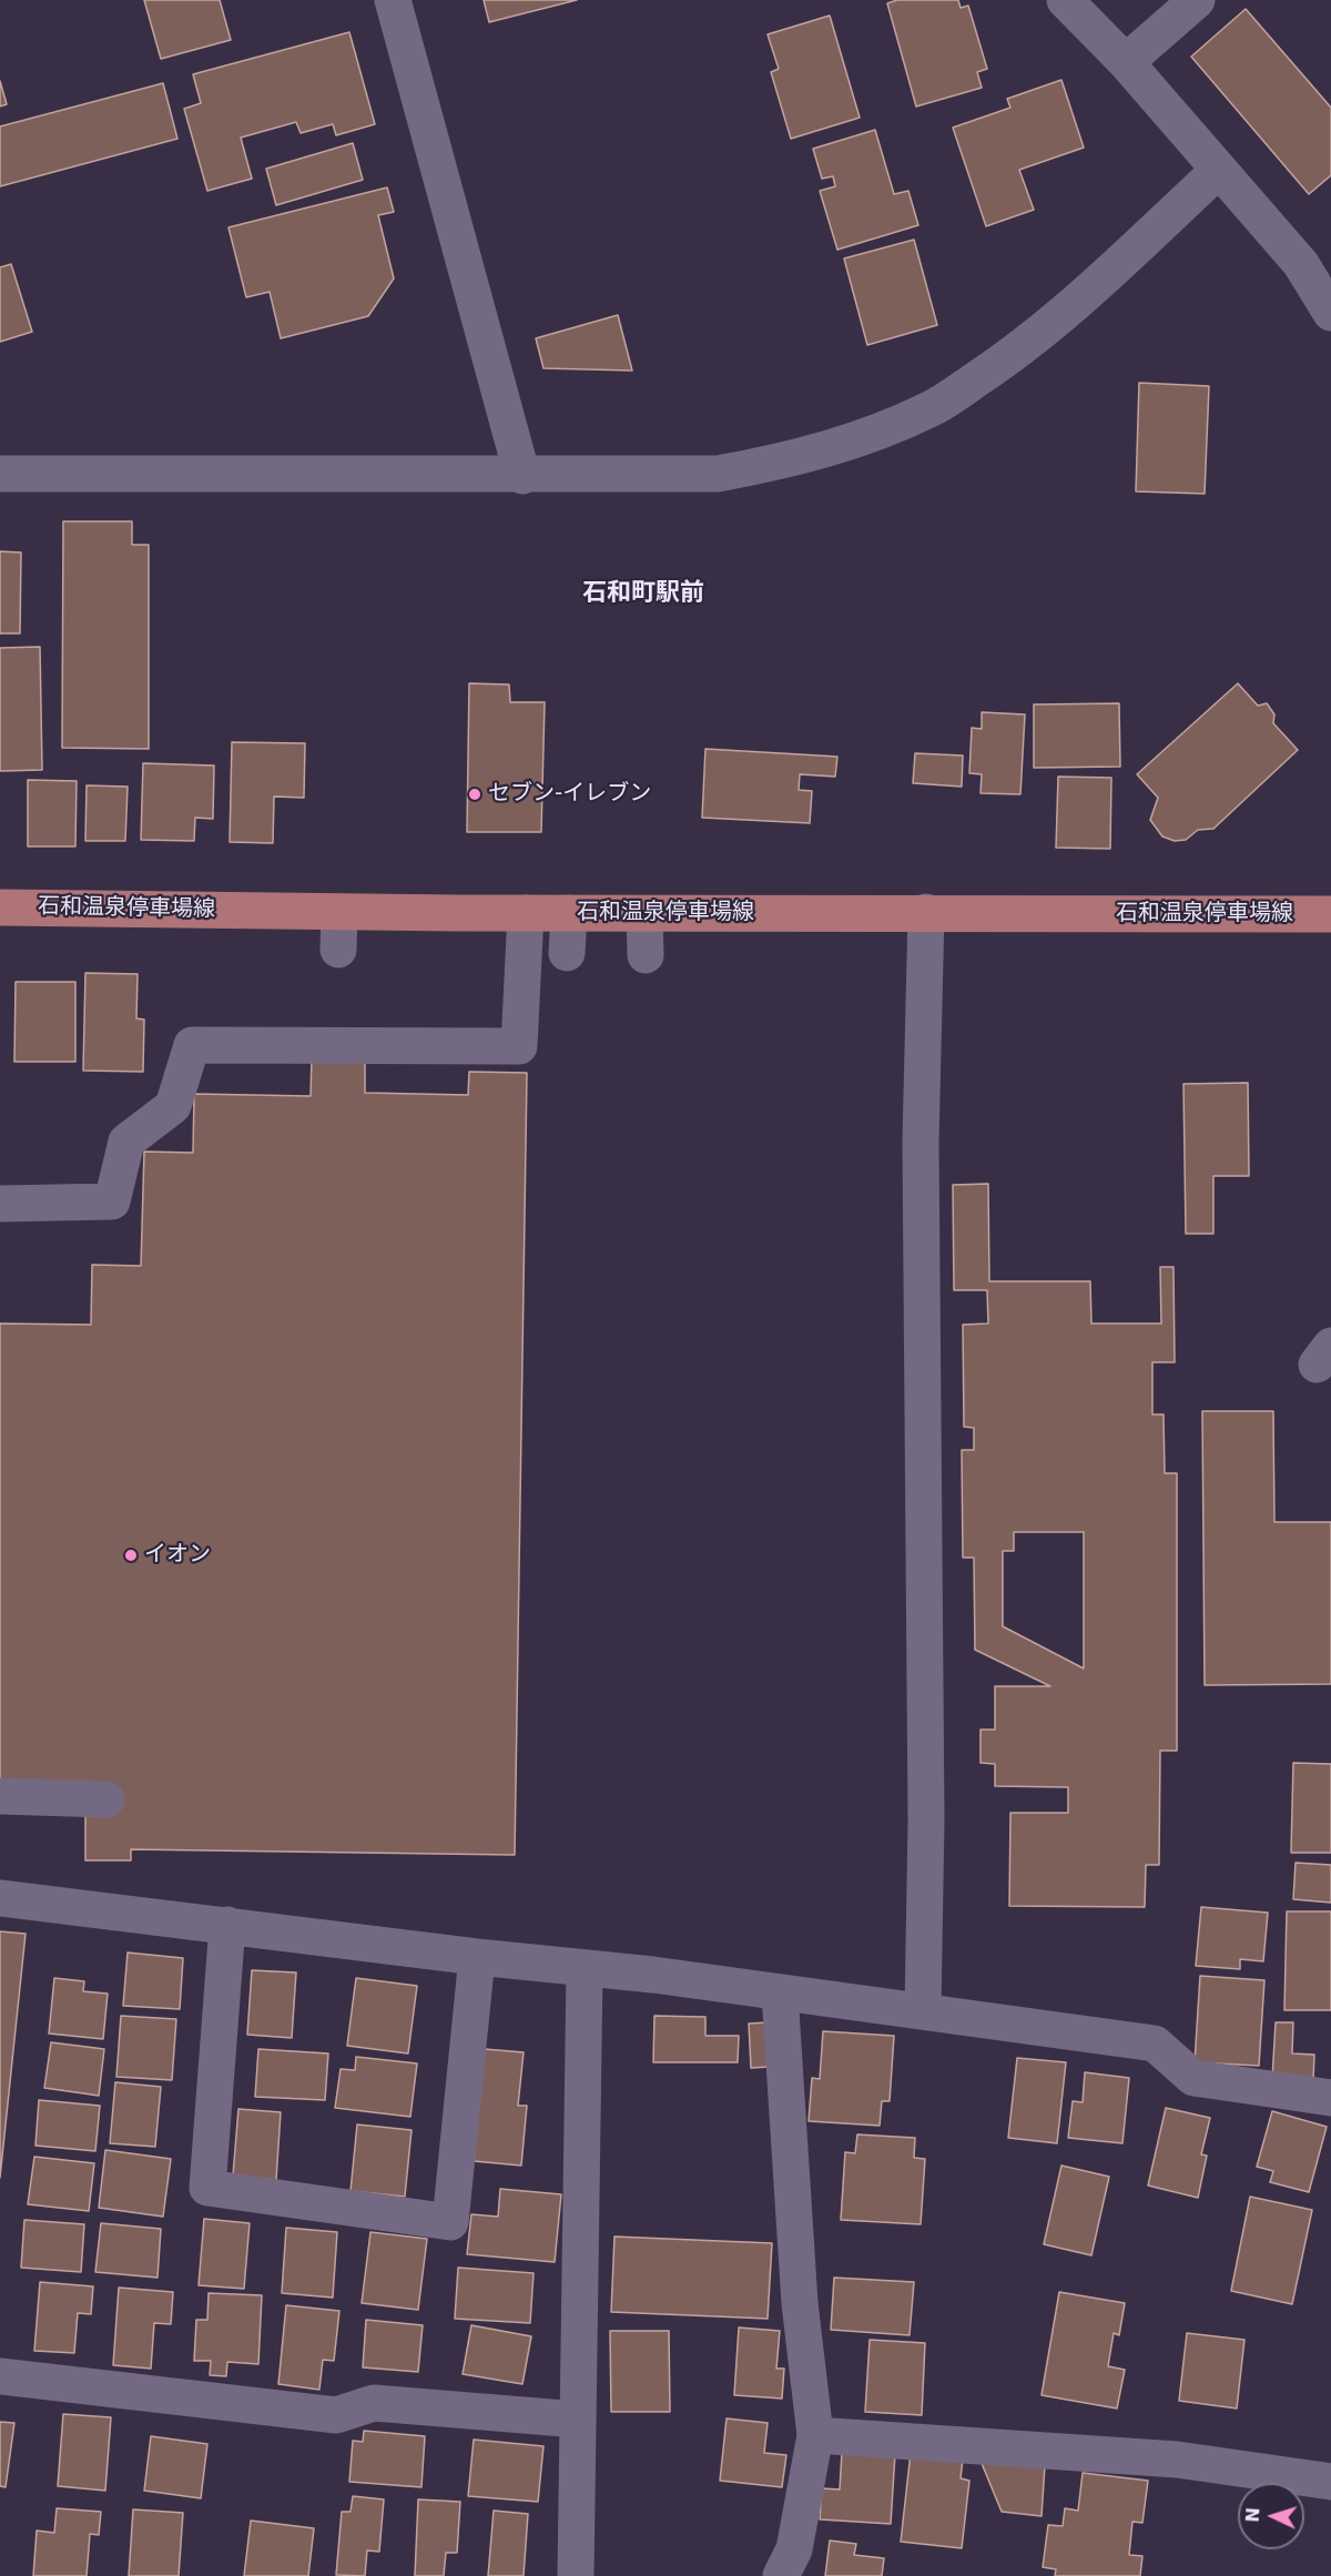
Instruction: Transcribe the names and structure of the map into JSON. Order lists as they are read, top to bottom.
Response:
{
  "streets": {
    "main road": ["石和温泉停車場線"]
  },
  "districts": ["石和町駅前"],
  "places": ["セブン-イレブン", "イオン"],
  "north": "left"
}
